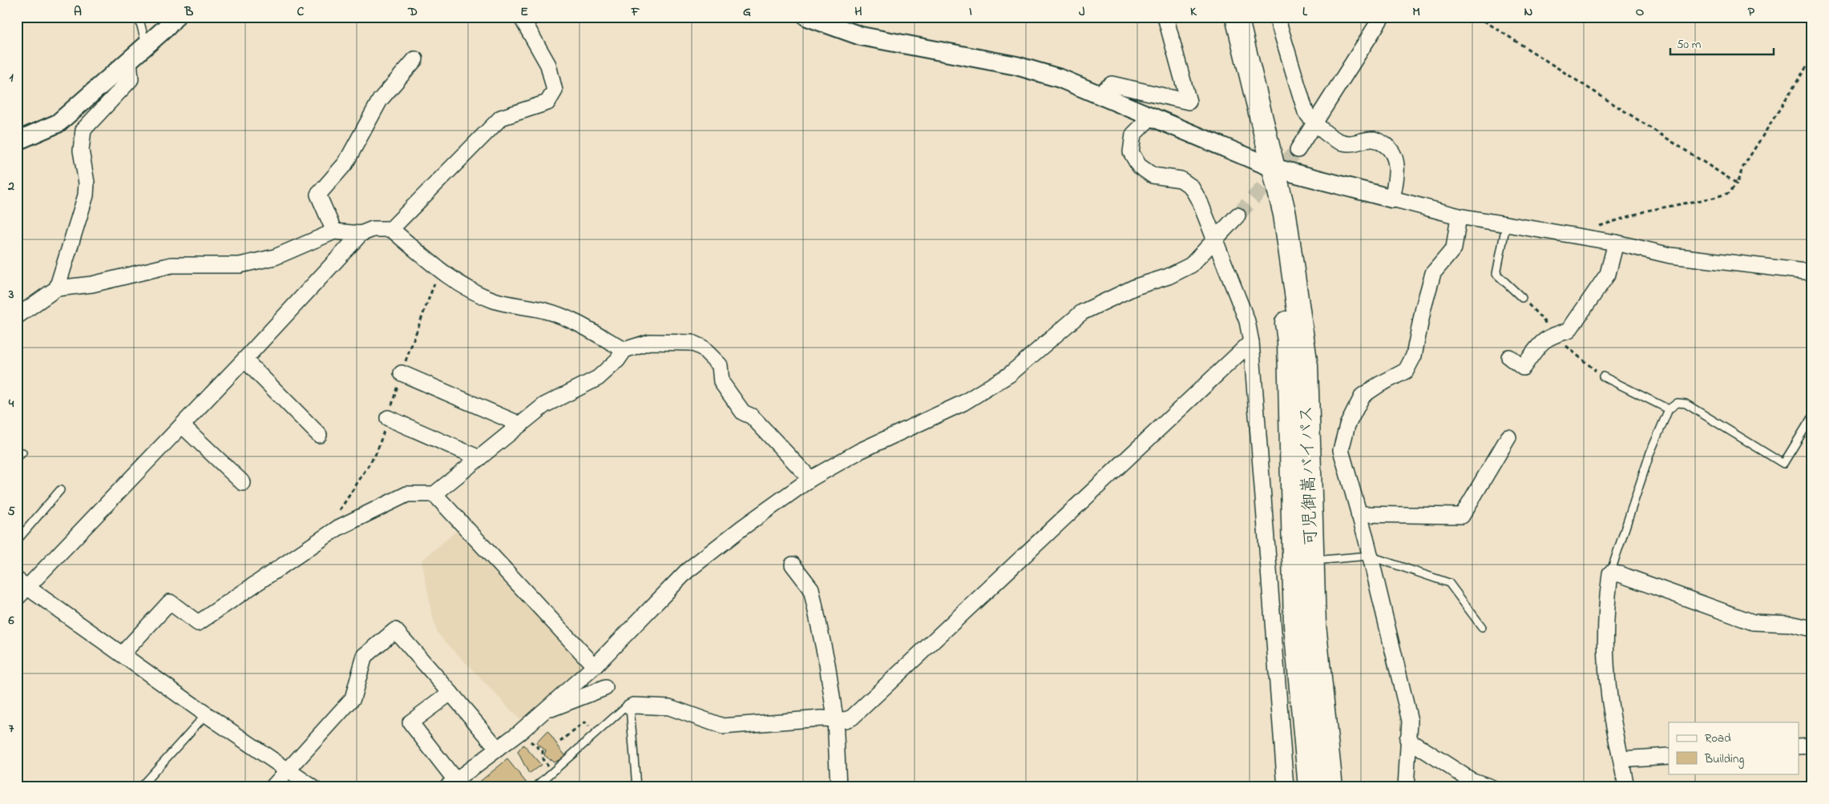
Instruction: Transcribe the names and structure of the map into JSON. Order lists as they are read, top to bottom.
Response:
{
  "streets": {
    "highway": ["可児御嵩バイパス"]
  },
  "legend": ["Road", "Building"],
  "scale_bar": "50 m",
  "grid": {
    "columns": [
      "A",
      "B",
      "C",
      "D",
      "E",
      "F",
      "G",
      "H",
      "I",
      "J",
      "K",
      "L",
      "M",
      "N",
      "O",
      "P"
    ],
    "rows": [
      "1",
      "2",
      "3",
      "4",
      "5",
      "6",
      "7"
    ]
  }
}
